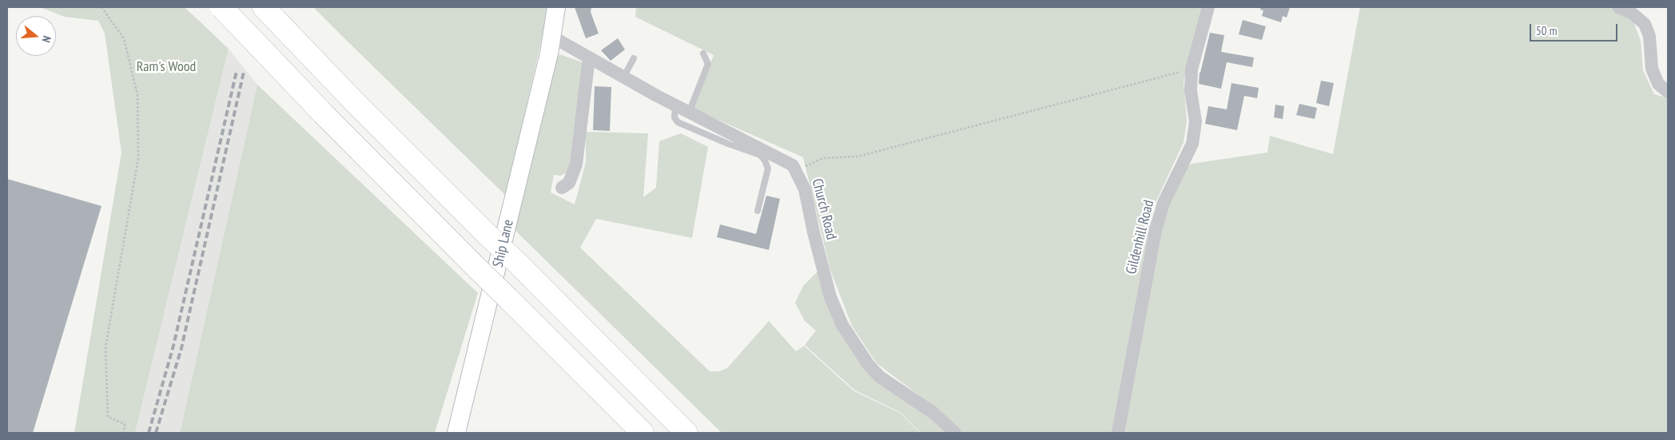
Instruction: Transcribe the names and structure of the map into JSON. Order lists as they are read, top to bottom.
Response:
{
  "streets": {
    "street": ["Church Road", "Gildenhill Road", "Ship Lane"]
  },
  "crossings": [
    ["Church Road", "Ship Lane"]
  ],
  "parks": ["Ram's Wood"],
  "scale_bar": "50 m",
  "north": "right"
}
